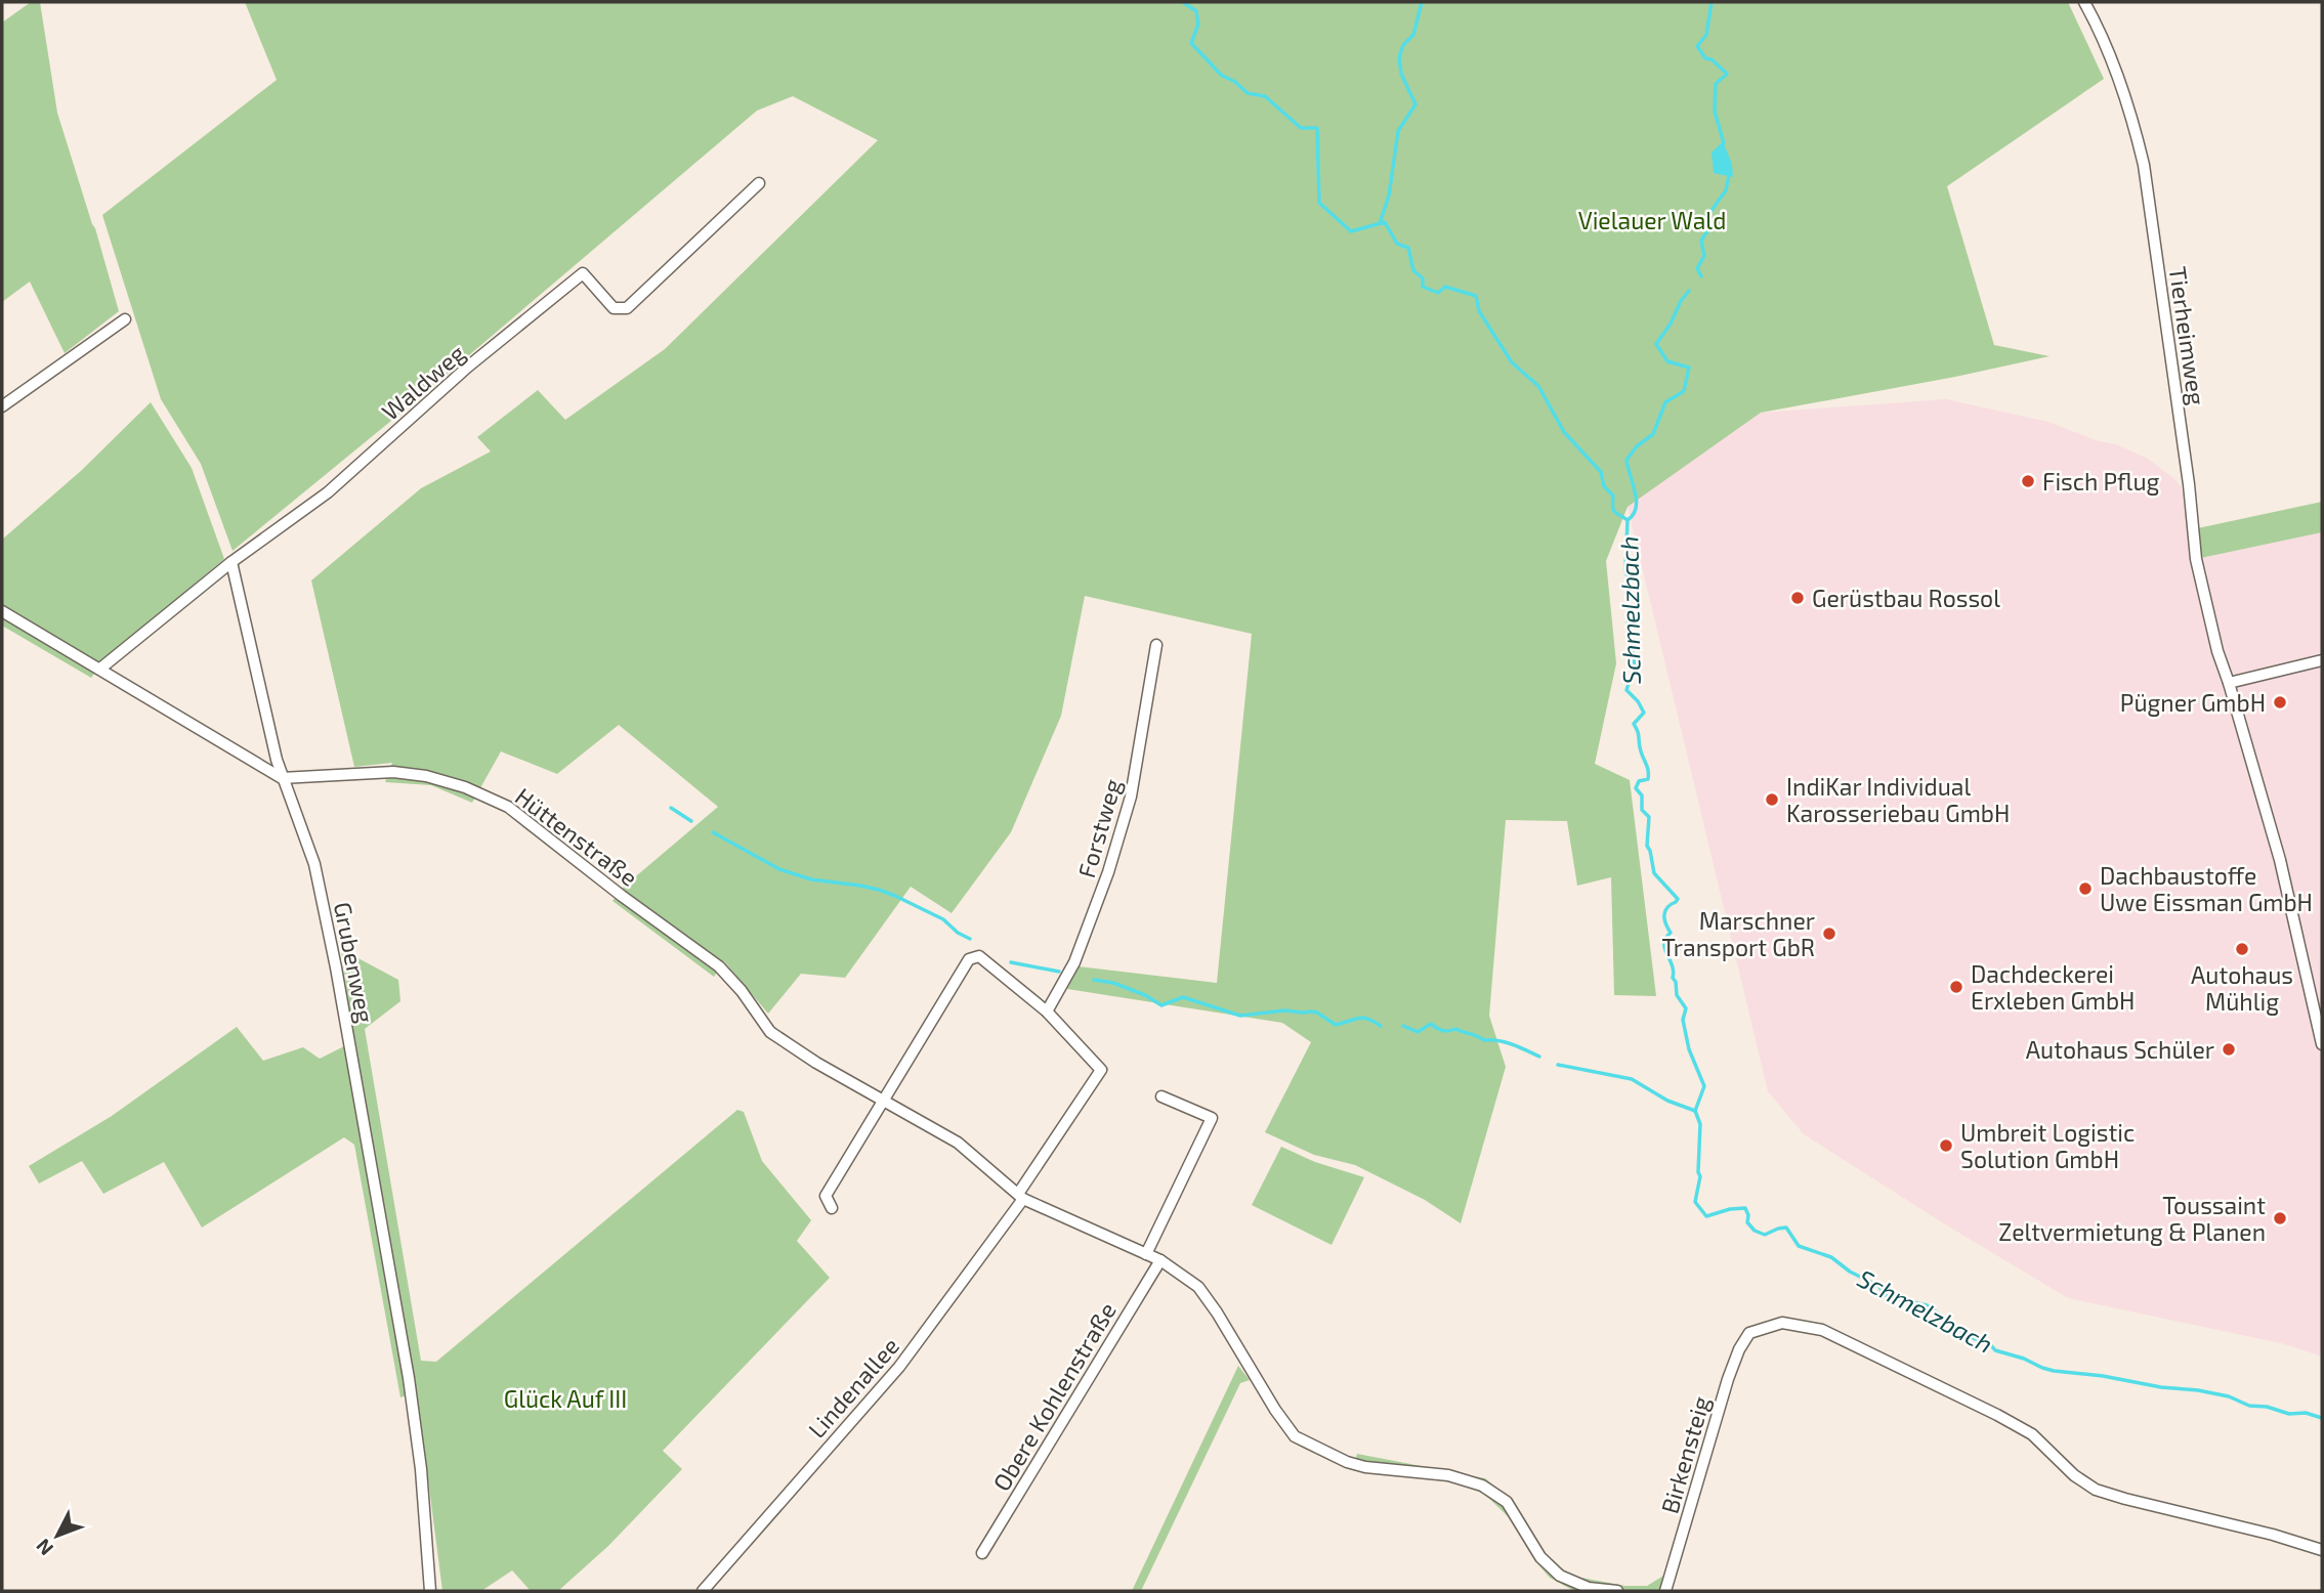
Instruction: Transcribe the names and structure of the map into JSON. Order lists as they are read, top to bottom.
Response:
{
  "streets": {
    "street": [
      "Tierheimweg",
      "Waldweg",
      "Forstweg",
      "Hüttenstraße",
      "Grubenweg",
      "Lindenallee",
      "Obere Kohlenstraße",
      "Birkensteig"
    ]
  },
  "crossings": [
    ["Waldweg", "Grubenweg"],
    ["Hüttenstraße", "Grubenweg"]
  ],
  "water": ["Schmelzbach"],
  "parks": ["Vielauer Wald", "Glück Auf III"],
  "places": [
    "Fisch Pflug",
    "Gerüstbau Rossol",
    "Pügner GmbH",
    "IndiKar Individual Karosseriebau GmbH",
    "Dachbaustoffe Uwe Eissman GmbH",
    "Marschner Transport GbR",
    "Autohaus Mühlig",
    "Dachdeckerei Erxleben GmbH",
    "Autohaus Schüler",
    "Umbreit Logistic Solution GmbH",
    "Toussaint Zeltvermietung & Planen"
  ],
  "north": "bottom left"
}
